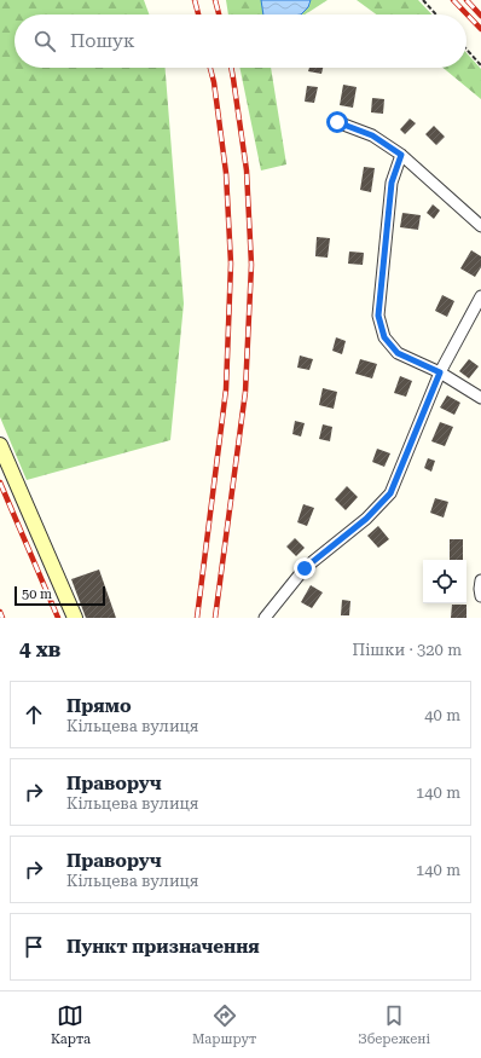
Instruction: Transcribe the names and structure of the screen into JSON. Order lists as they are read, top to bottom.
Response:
{
  "scale_bar": "50 m",
  "page": {
    "search": "Пошук",
    "scale": "50 m",
    "heading": ["4 хв", "Пішки · 320 m"],
    "list": [
      ["Прямо", "Кільцева вулиця", "40 m"],
      ["Праворуч", "Кільцева вулиця", "140 m"],
      ["Праворуч", "Кільцева вулиця", "140 m"],
      "Пункт призначення"
    ],
    "nav": ["Карта", "Маршрут", "Збережені"]
  }
}
